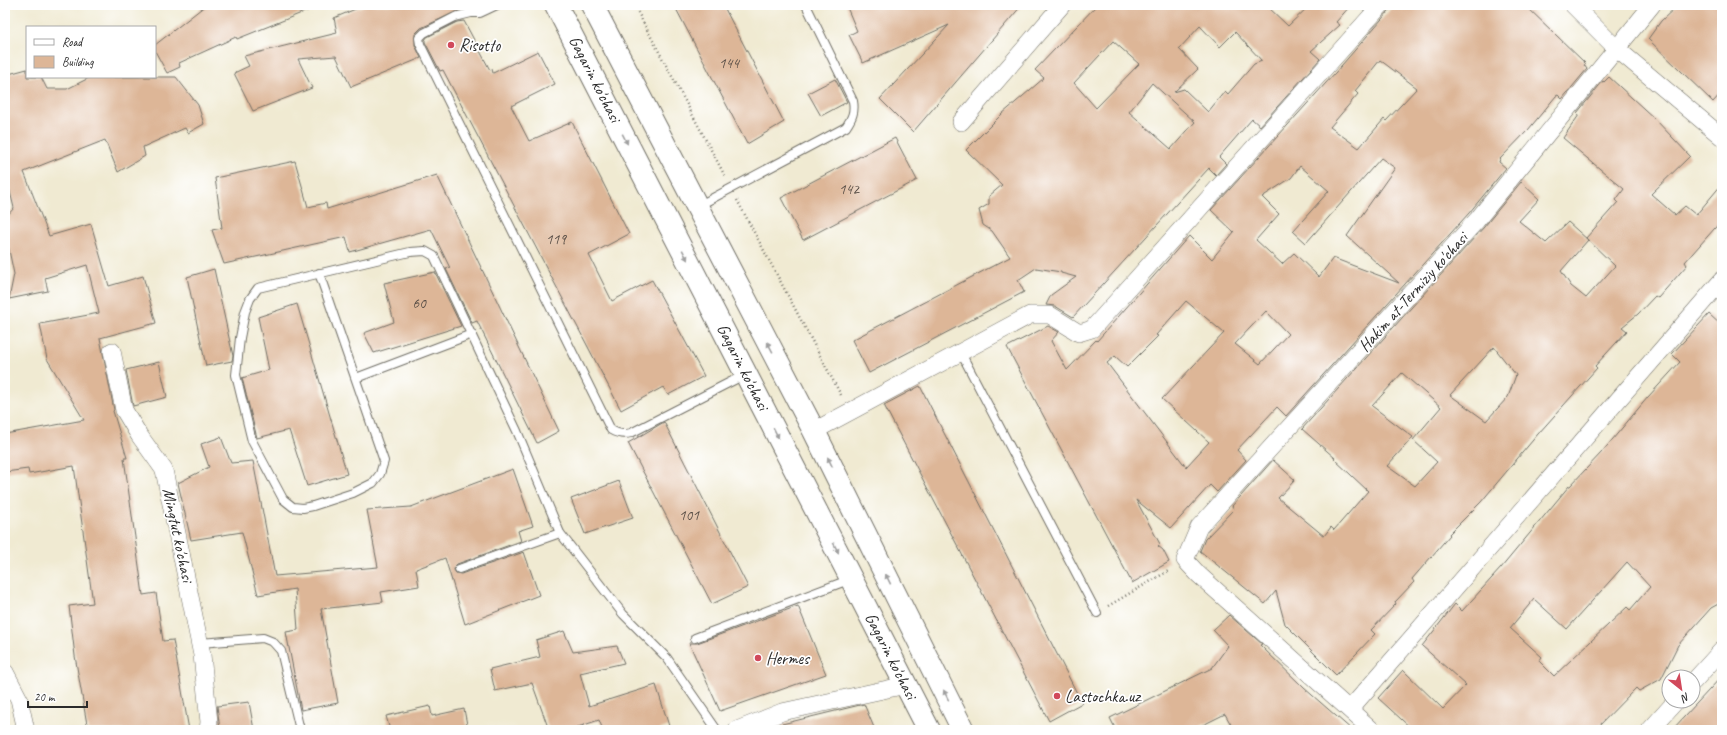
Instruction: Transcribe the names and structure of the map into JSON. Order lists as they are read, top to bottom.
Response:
{
  "streets": {
    "main road": ["Gagarin ko'chasi"],
    "street": ["Hakim at-Termiziy ko'chasi", "Mingtut ko'chasi"]
  },
  "places": ["Risotto", "Hermes", "Lastochka.uz"],
  "house_numbers": [
    "144",
    "142",
    "119",
    "60",
    "101"
  ],
  "legend": ["Road", "Building"],
  "scale_bar": "20 m",
  "north": "bottom right"
}
